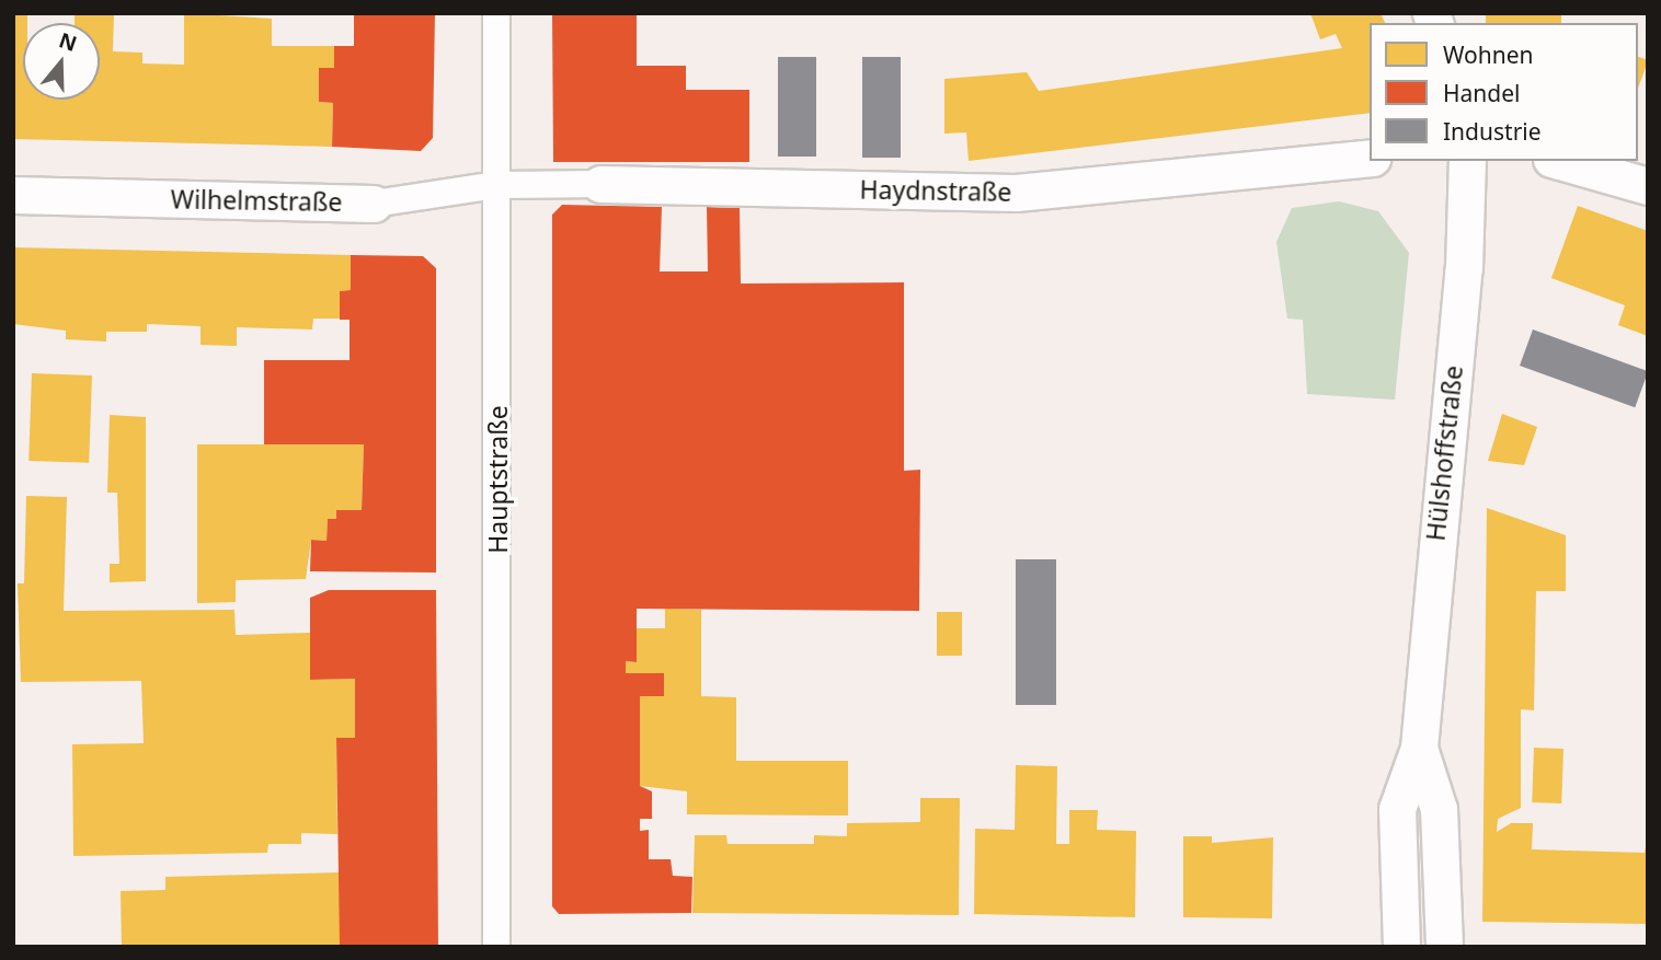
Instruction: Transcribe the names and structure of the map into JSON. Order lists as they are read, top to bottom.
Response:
{
  "streets": {
    "street": [
      "Haydnstraße",
      "Wilhelmstraße",
      "Hülshoffstraße",
      "Hauptstraße"
    ]
  },
  "crossings": [
    ["Haydnstraße", "Wilhelmstraße"],
    ["Haydnstraße", "Hauptstraße"],
    ["Wilhelmstraße", "Hauptstraße"]
  ],
  "legend": ["Wohnen", "Handel", "Industrie"],
  "north": "top"
}
